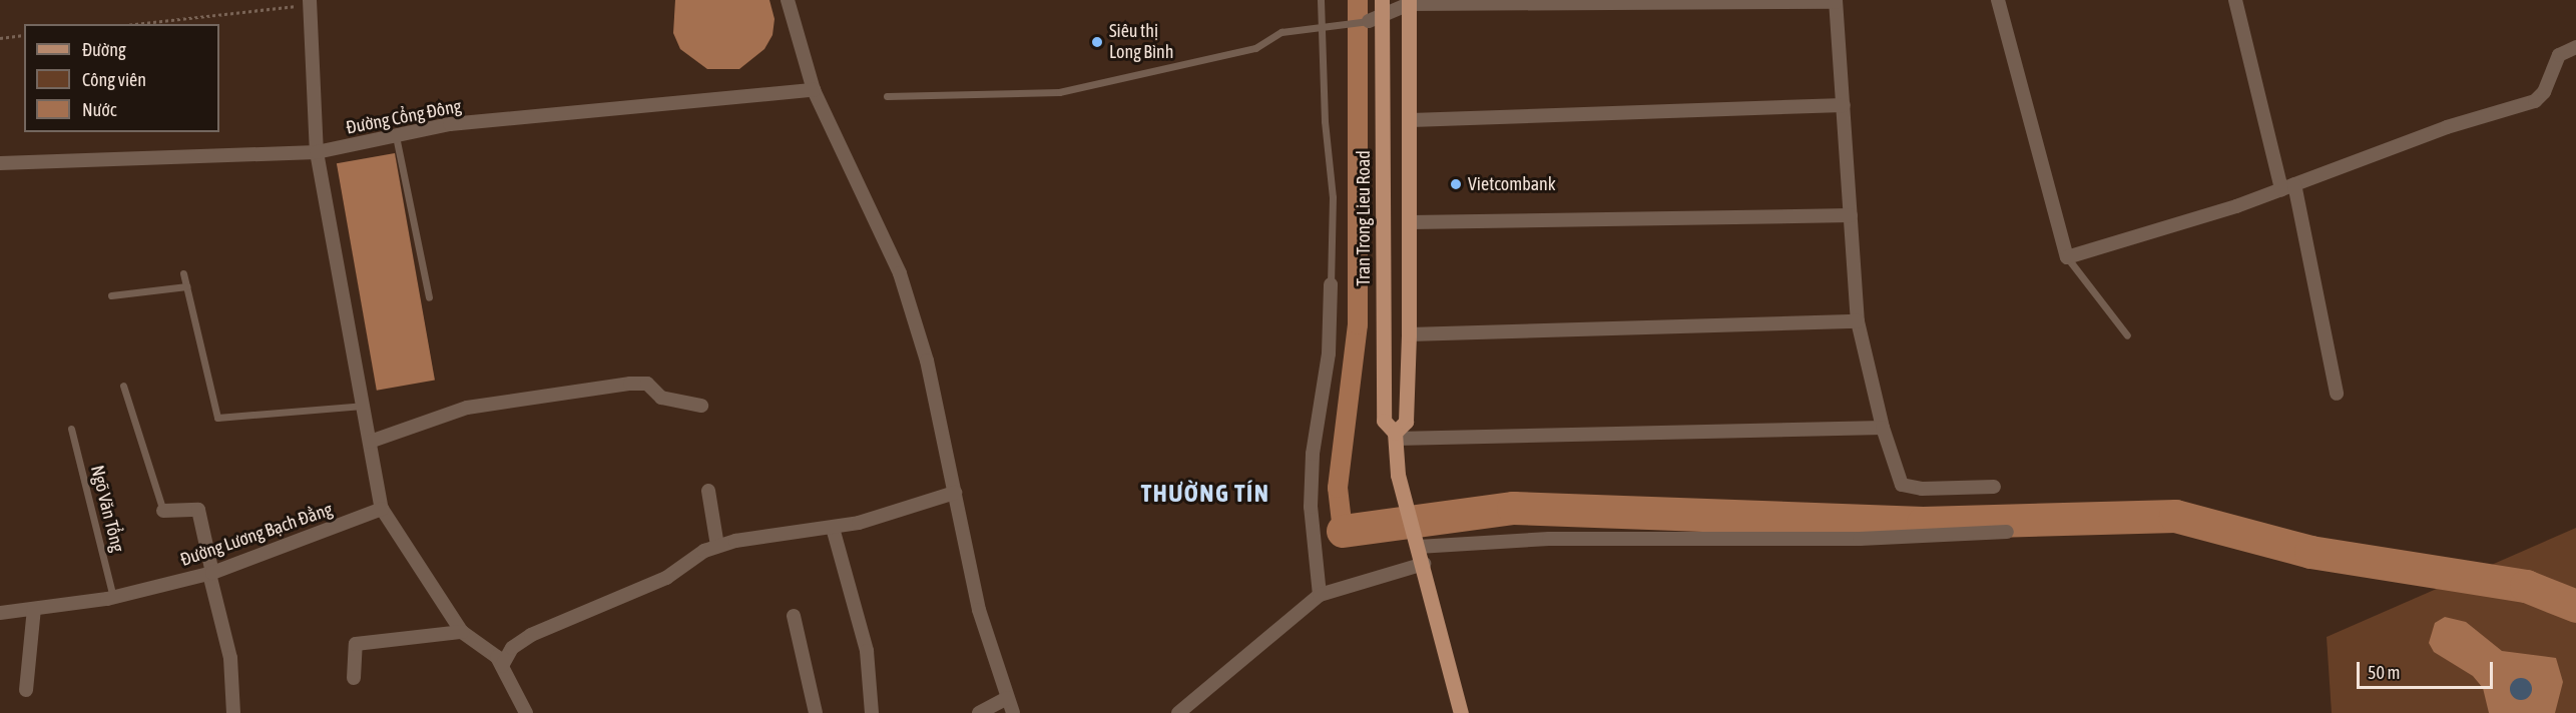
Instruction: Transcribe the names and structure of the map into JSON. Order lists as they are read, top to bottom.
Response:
{
  "streets": {
    "main road": ["Tran Trong Lieu Road"],
    "street": ["Đường Cổng Đông", "Đường Lương Bạch Đằng"],
    "lane": ["Ngõ Văn Tổng"]
  },
  "crossings": [
    ["Ngõ Văn Tổng", "Đường Lương Bạch Đằng"]
  ],
  "districts": ["THƯỜNG TÍN"],
  "places": ["Siêu thị Long Bình", "Vietcombank"],
  "legend": ["Đường", "Công viên", "Nước"],
  "scale_bar": "50 m"
}
